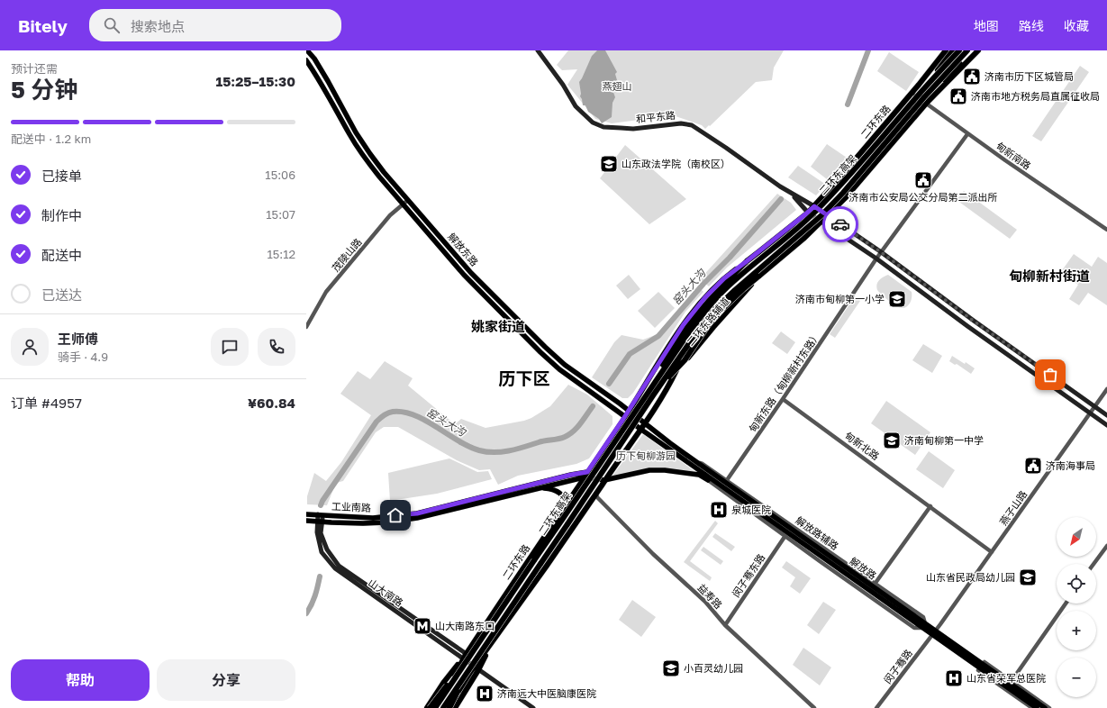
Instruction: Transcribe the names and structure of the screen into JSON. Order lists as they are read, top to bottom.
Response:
{
  "streets": {
    "highway": ["二环东路", "二环东高架", "二环东路辅道"],
    "main road": [
      "和平东路",
      "解放东路",
      "工业南路",
      "解放路",
      "山大南路"
    ],
    "street": [
      "甸新南路",
      "茂陵山路",
      "甸新东路（甸柳新村东路）",
      "甸新北路",
      "燕子山路",
      "解放路辅路",
      "闵子骞东路",
      "益寿路",
      "闵子骞路"
    ]
  },
  "crossings": [
    ["和平东路", "二环东路"],
    ["和平东路", "甸新东路（甸柳新村东路）"],
    ["和平东路", "燕子山路"],
    ["二环东路", "甸新南路"],
    ["二环东路", "二环东高架"],
    ["二环东路", "解放东路"],
    ["二环东路", "二环东路辅道"],
    ["二环东路", "工业南路"],
    ["二环东路", "山大南路"],
    ["甸新南路", "甸新东路（甸柳新村东路）"],
    ["二环东高架", "山大南路"],
    ["解放东路", "茂陵山路"],
    ["解放东路", "二环东路辅道"],
    ["解放东路", "解放路"],
    ["二环东路辅道", "解放路"],
    ["甸新东路（甸柳新村东路）", "甸新北路"],
    ["甸新东路（甸柳新村东路）", "解放路辅路"],
    ["甸新北路", "燕子山路"],
    ["工业南路", "解放路"],
    ["工业南路", "山大南路"],
    ["燕子山路", "解放路"],
    ["燕子山路", "闵子骞路"],
    ["解放路辅路", "解放路"],
    ["解放路", "闵子骞路"],
    ["闵子骞东路", "益寿路"]
  ],
  "districts": ["甸柳新村街道", "姚家街道", "历下区"],
  "water": ["窑头大沟"],
  "parks": ["燕翅山", "历下甸柳游园"],
  "places": {
    "public building": [
      "济南市历下区城管局",
      "济南市地方税务局直属征收局",
      "济南市公安局公交分局第二派出所",
      "济南海事局"
    ],
    "school or university": [
      "山东政法学院（南校区）",
      "济南市甸柳第一小学",
      "济南甸柳第一中学",
      "山东省民政局幼儿园",
      "小百灵幼儿园"
    ],
    "hospital": ["泉城医院", "山东省荣军总医院", "济南远大中医脑康医院"],
    "metro station": ["山大南路东口"]
  },
  "north": "bottom left",
  "page": {
    "header": "Bitely",
    "search": "搜索地点",
    "nav": ["地图", "路线", "收藏"],
    "heading": ["5 分钟", "预计还需", "15:25–15:30"],
    "panel": [
      "王师傅",
      "骑手 · 4.9",
      "订单 #4957",
      "¥60.84"
    ],
    "bar": "配送中 · 1.2 km",
    "list": [
      ["已接单", "15:06"],
      ["制作中", "15:07"],
      ["配送中", "15:12"],
      "已送达"
    ],
    "map_buttons": ["+", "−"],
    "buttons": ["帮助", "分享"]
  }
}
